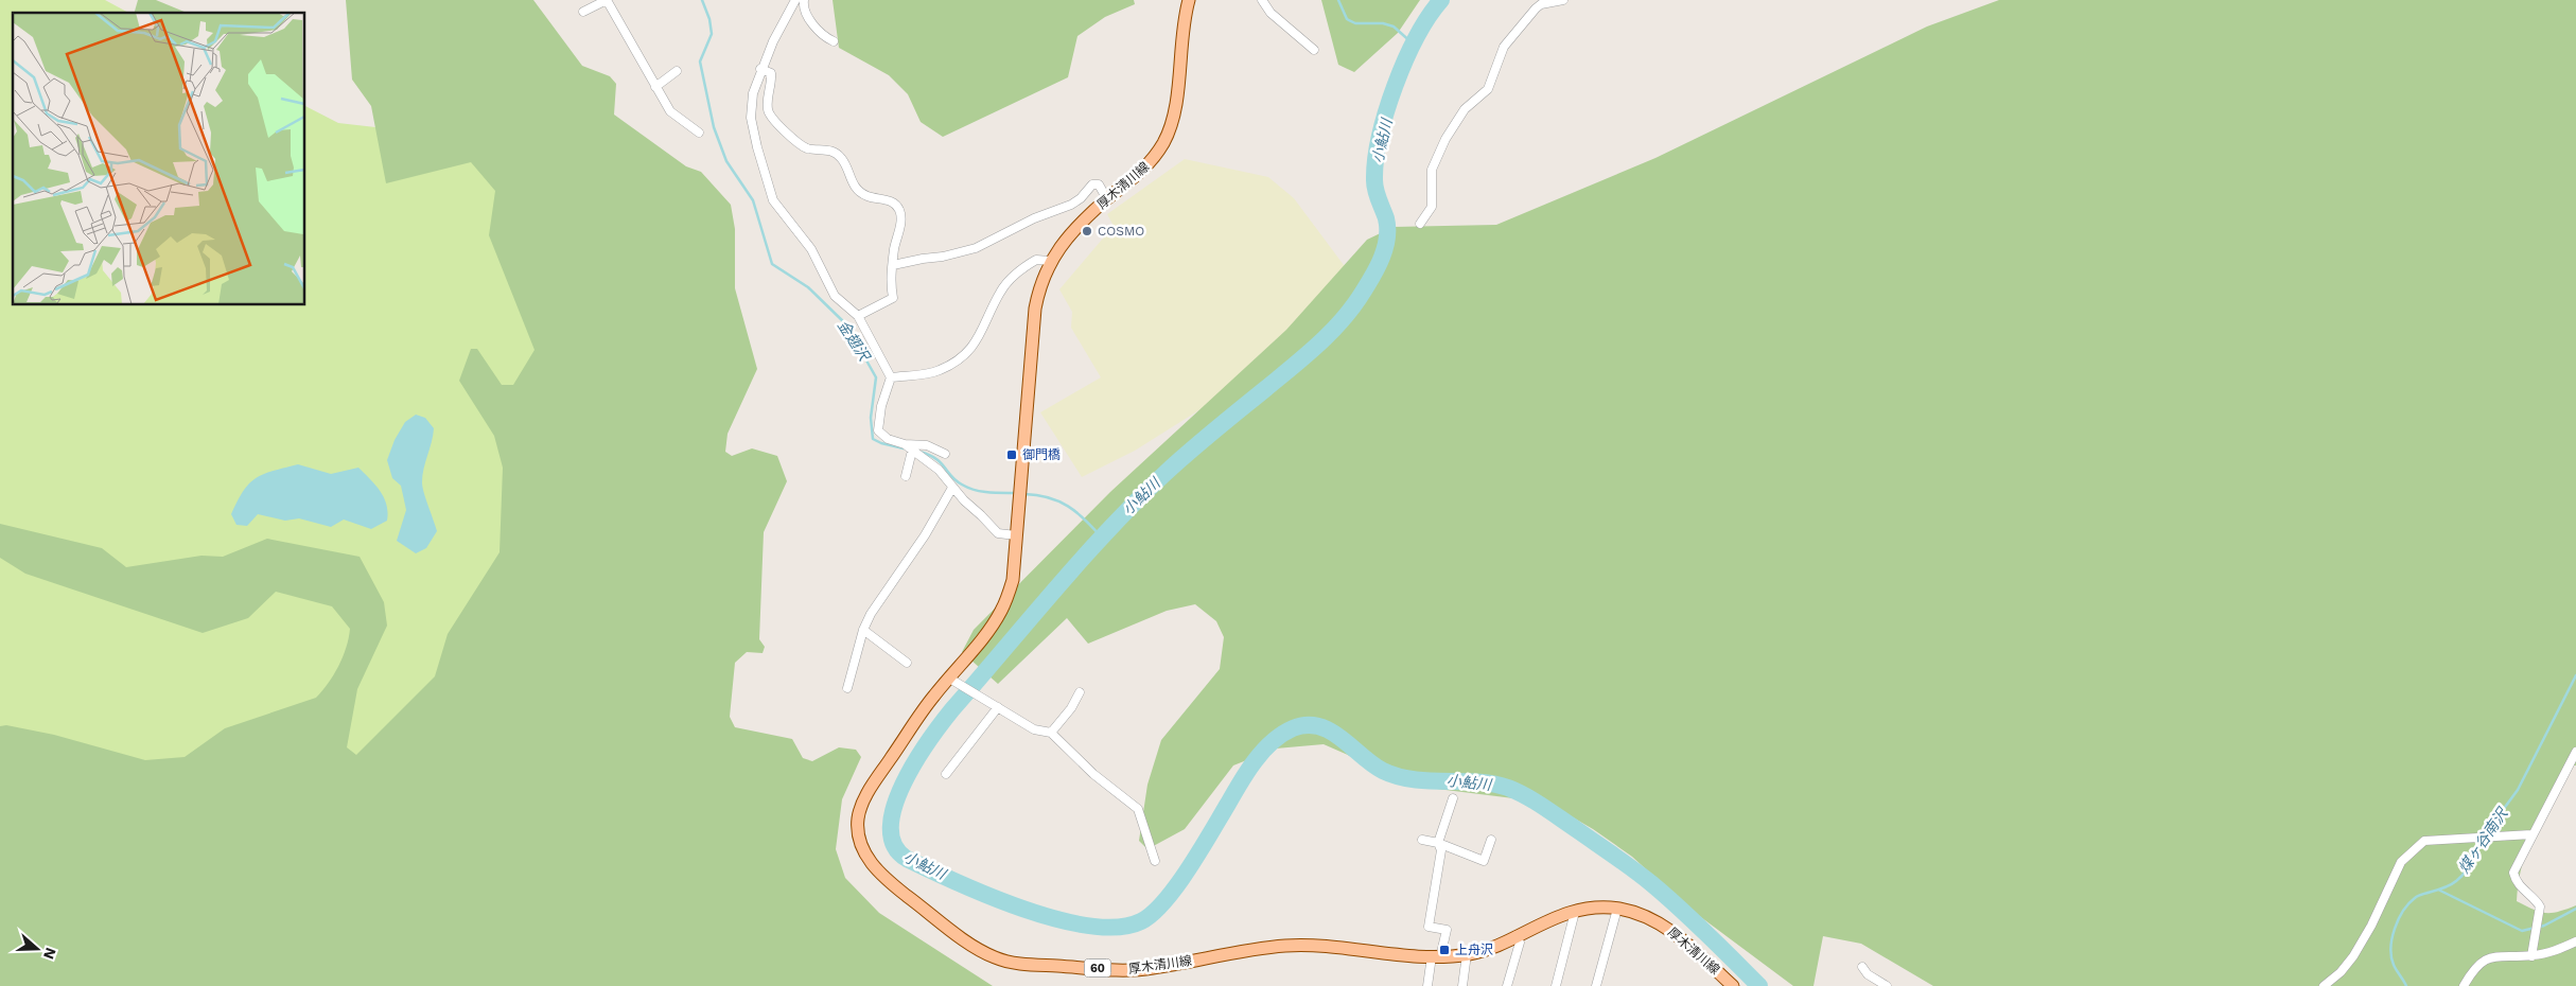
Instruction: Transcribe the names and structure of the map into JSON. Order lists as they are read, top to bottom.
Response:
{
  "streets": {
    "main road": ["厚木清川線", "60"]
  },
  "water": ["小鮎川", "金翅沢", "煤ヶ谷南沢"],
  "places": {
    "other": ["COSMO"],
    "transit": ["御門橋", "上舟沢"]
  },
  "north": "right"
}
